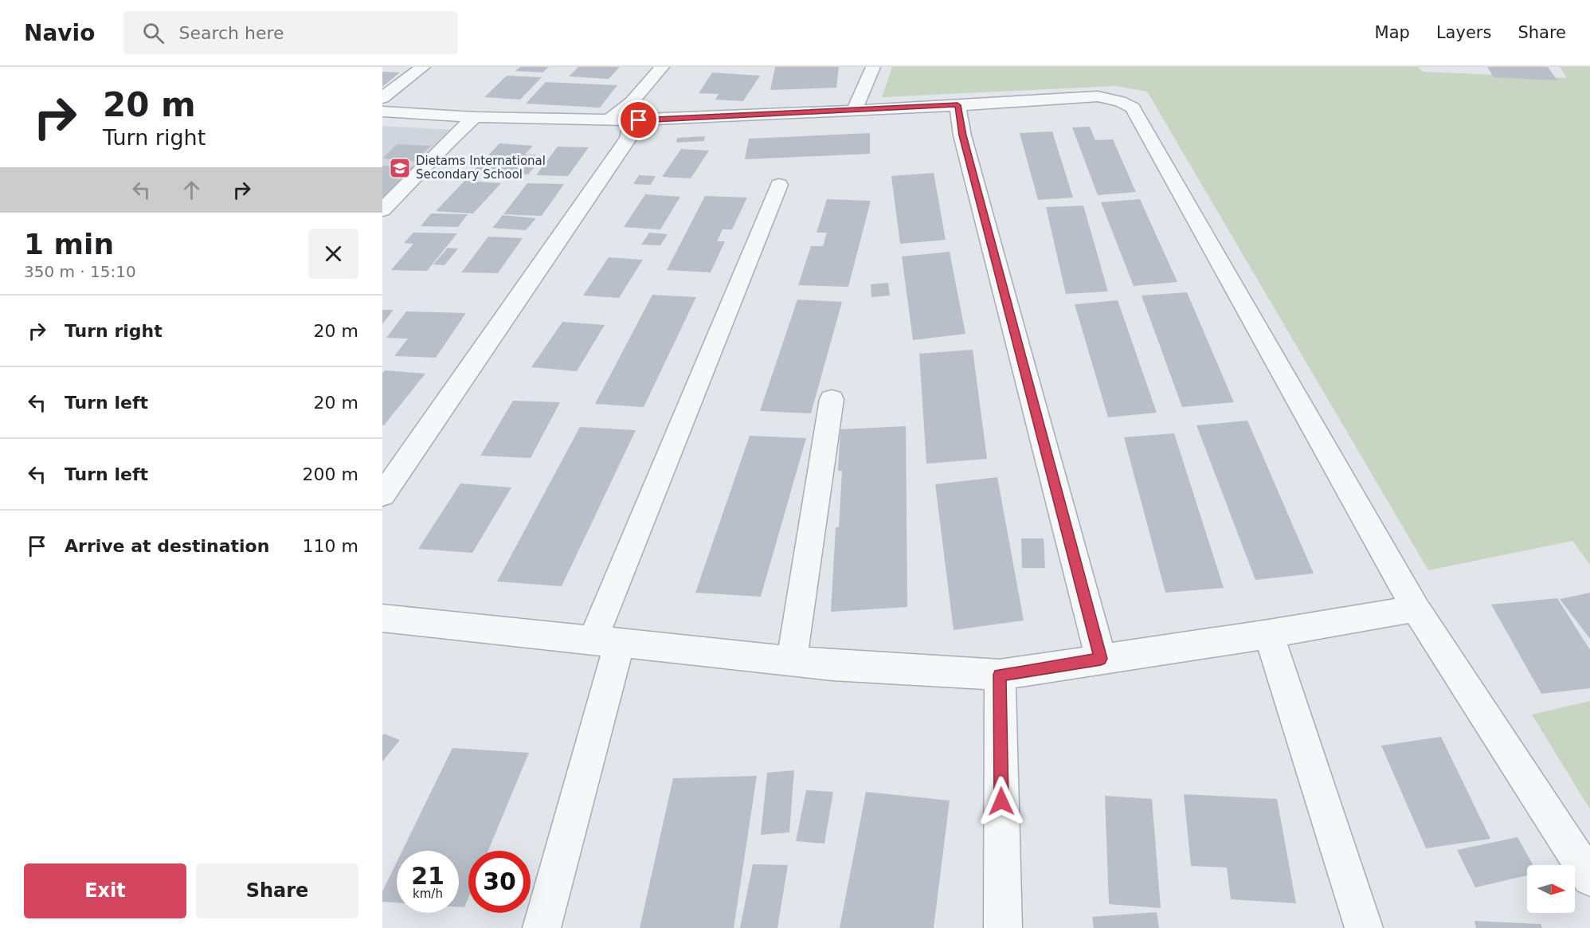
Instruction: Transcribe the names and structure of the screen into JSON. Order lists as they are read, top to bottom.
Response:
{
  "places": {
    "school or university": ["Dietams International Secondary School"]
  },
  "north": "right",
  "page": {
    "header": "Navio",
    "search": "Search here",
    "nav": ["Map", "Layers", "Share"],
    "turn": ["20 m", "Turn right"],
    "heading": ["1 min", "350 m · 15:10"],
    "list": [
      {
        "name": "Turn right",
        "value": "20 m"
      },
      {
        "name": "Turn left",
        "value": "20 m"
      },
      {
        "name": "Turn left",
        "value": "200 m"
      },
      {
        "name": "Arrive at destination",
        "value": "110 m"
      }
    ],
    "speed": "21 km/h",
    "limit": "30",
    "buttons": ["Exit", "Share"]
  }
}
